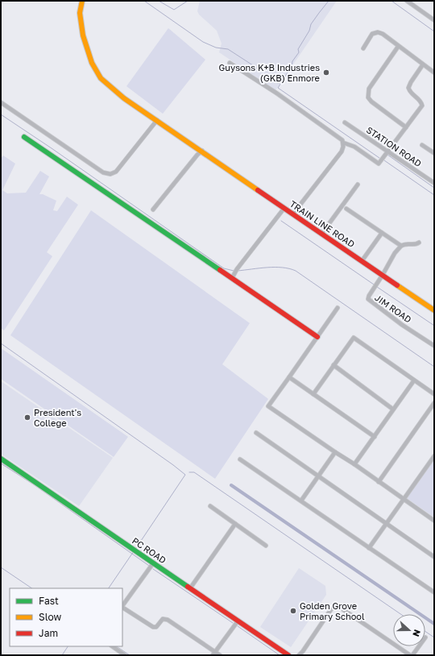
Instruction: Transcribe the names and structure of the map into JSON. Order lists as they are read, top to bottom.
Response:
{
  "streets": {
    "street": [
      "STATION ROAD",
      "TRAIN LINE ROAD",
      "JIM ROAD",
      "PC ROAD"
    ]
  },
  "crossings": [
    ["TRAIN LINE ROAD", "JIM ROAD"]
  ],
  "places": ["Guysons K+B Industries (GKB) Enmore", "President's College", "Golden Grove Primary School"],
  "legend": ["Fast", "Slow", "Jam"],
  "north": "right"
}
